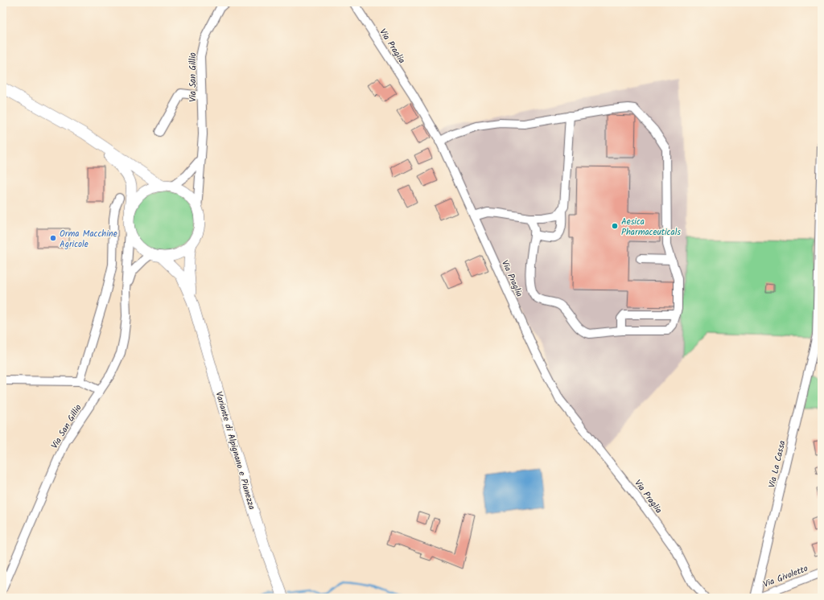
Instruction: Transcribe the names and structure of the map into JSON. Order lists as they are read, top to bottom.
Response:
{
  "streets": {
    "main road": ["Variante di Alpignano e Pianezza"],
    "street": [
      "Via Praglia",
      "Via San Gillio",
      "Via La Cassa",
      "Via Givoletto"
    ]
  },
  "crossings": [
    ["Via San Gillio", "Variante di Alpignano e Pianezza"],
    ["Via La Cassa", "Via Givoletto"]
  ],
  "places": ["Aesica Pharmaceuticals", "Orma Macchine Agricole"]
}
